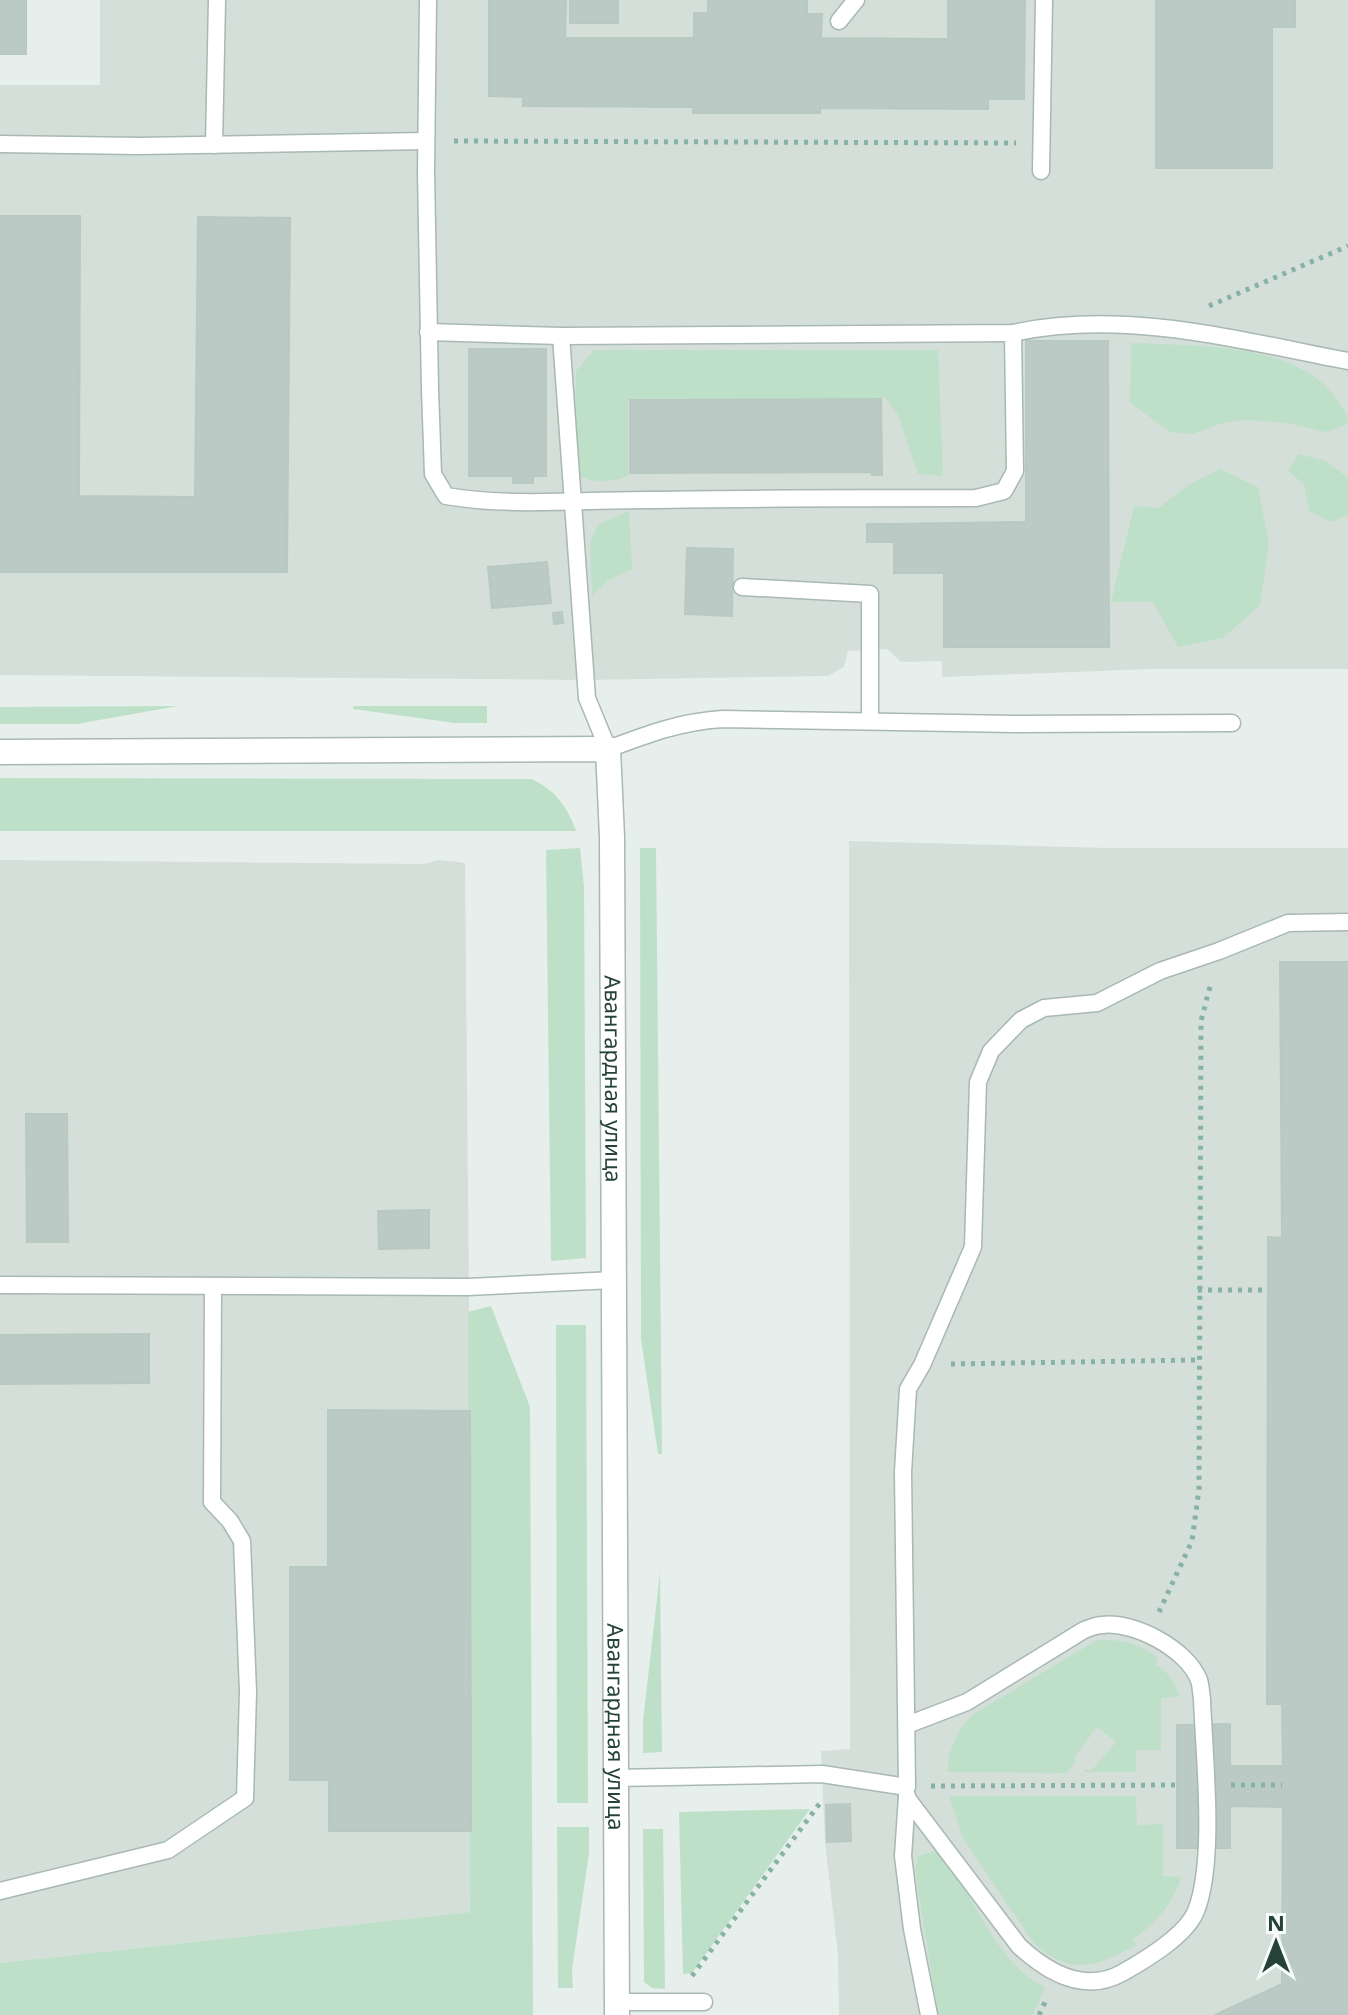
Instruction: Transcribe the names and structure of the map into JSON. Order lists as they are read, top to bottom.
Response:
{
  "streets": {
    "street": ["Авангардная улица"]
  },
  "north": "top"
}
